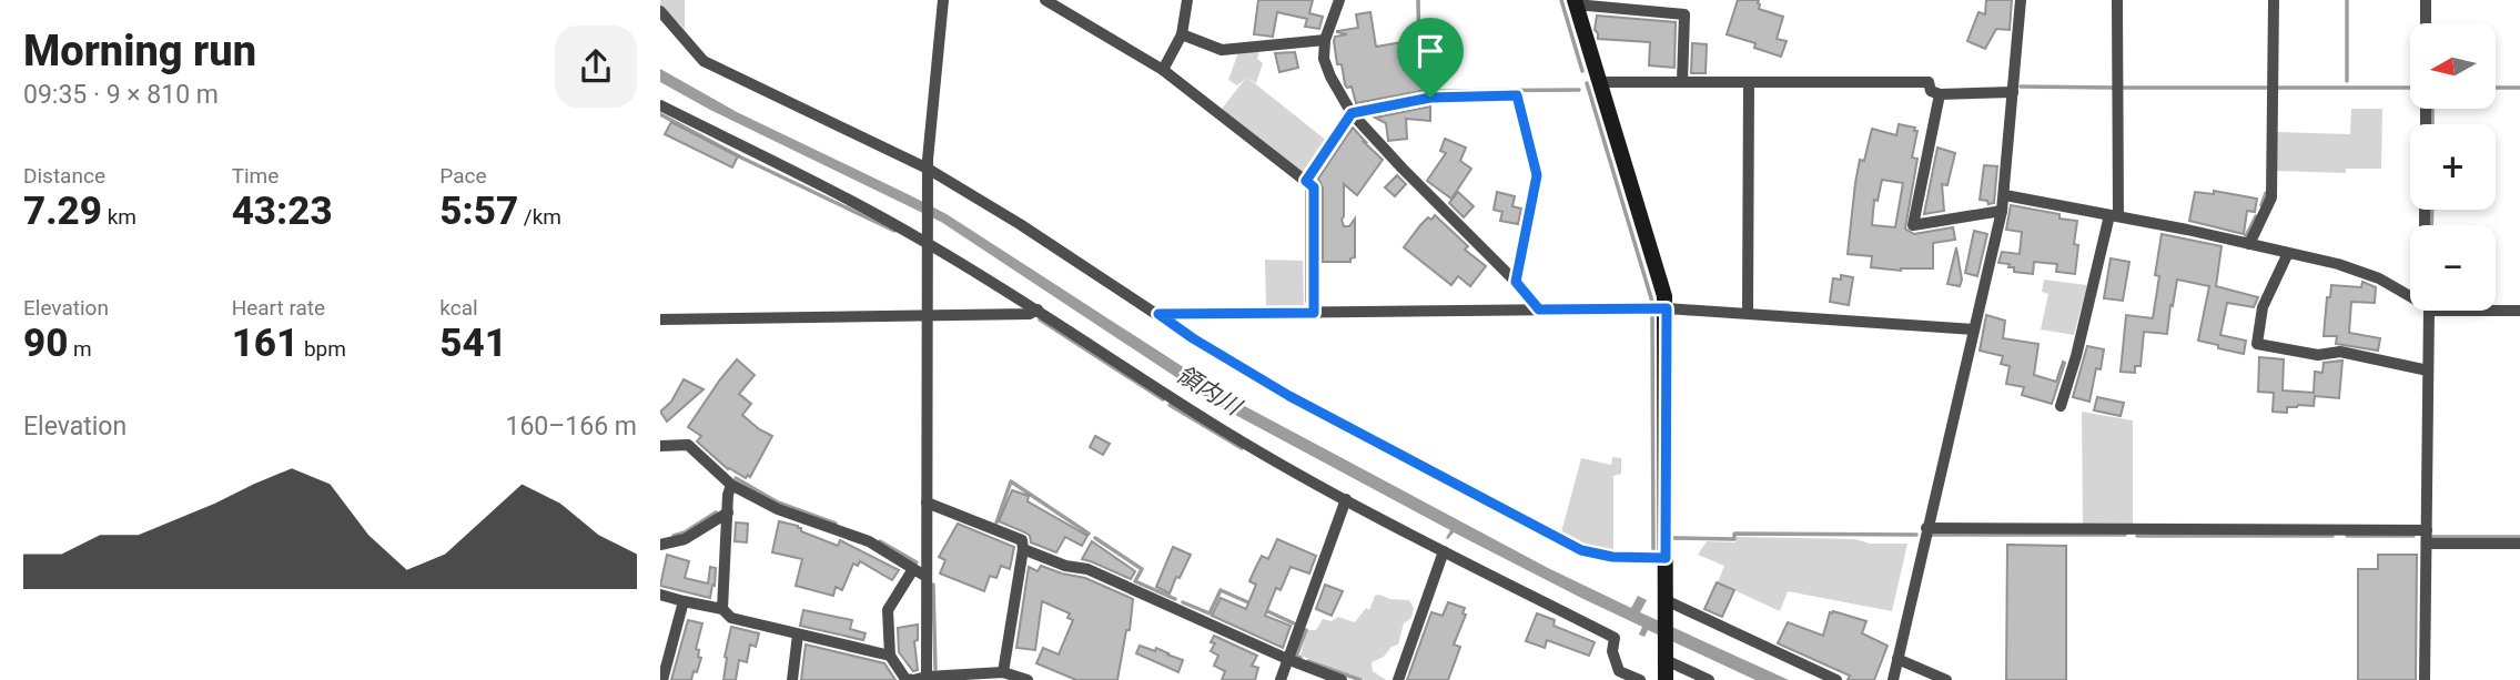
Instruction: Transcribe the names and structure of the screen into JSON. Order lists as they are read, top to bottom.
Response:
{
  "water": ["領内川"],
  "north": "left",
  "page": {
    "heading": ["Morning run", "09:35 · 9 × 810 m"],
    "map_buttons": ["+", "−"],
    "stats": [
      ["Distance", "7.29 km"],
      ["Time", "43:23"],
      ["Pace", "5:57 /km"],
      ["Elevation", "90 m"],
      ["Heart rate", "161 bpm"],
      ["kcal", "541"]
    ],
    "chart": ["Elevation", "160–166 m"]
  }
}
